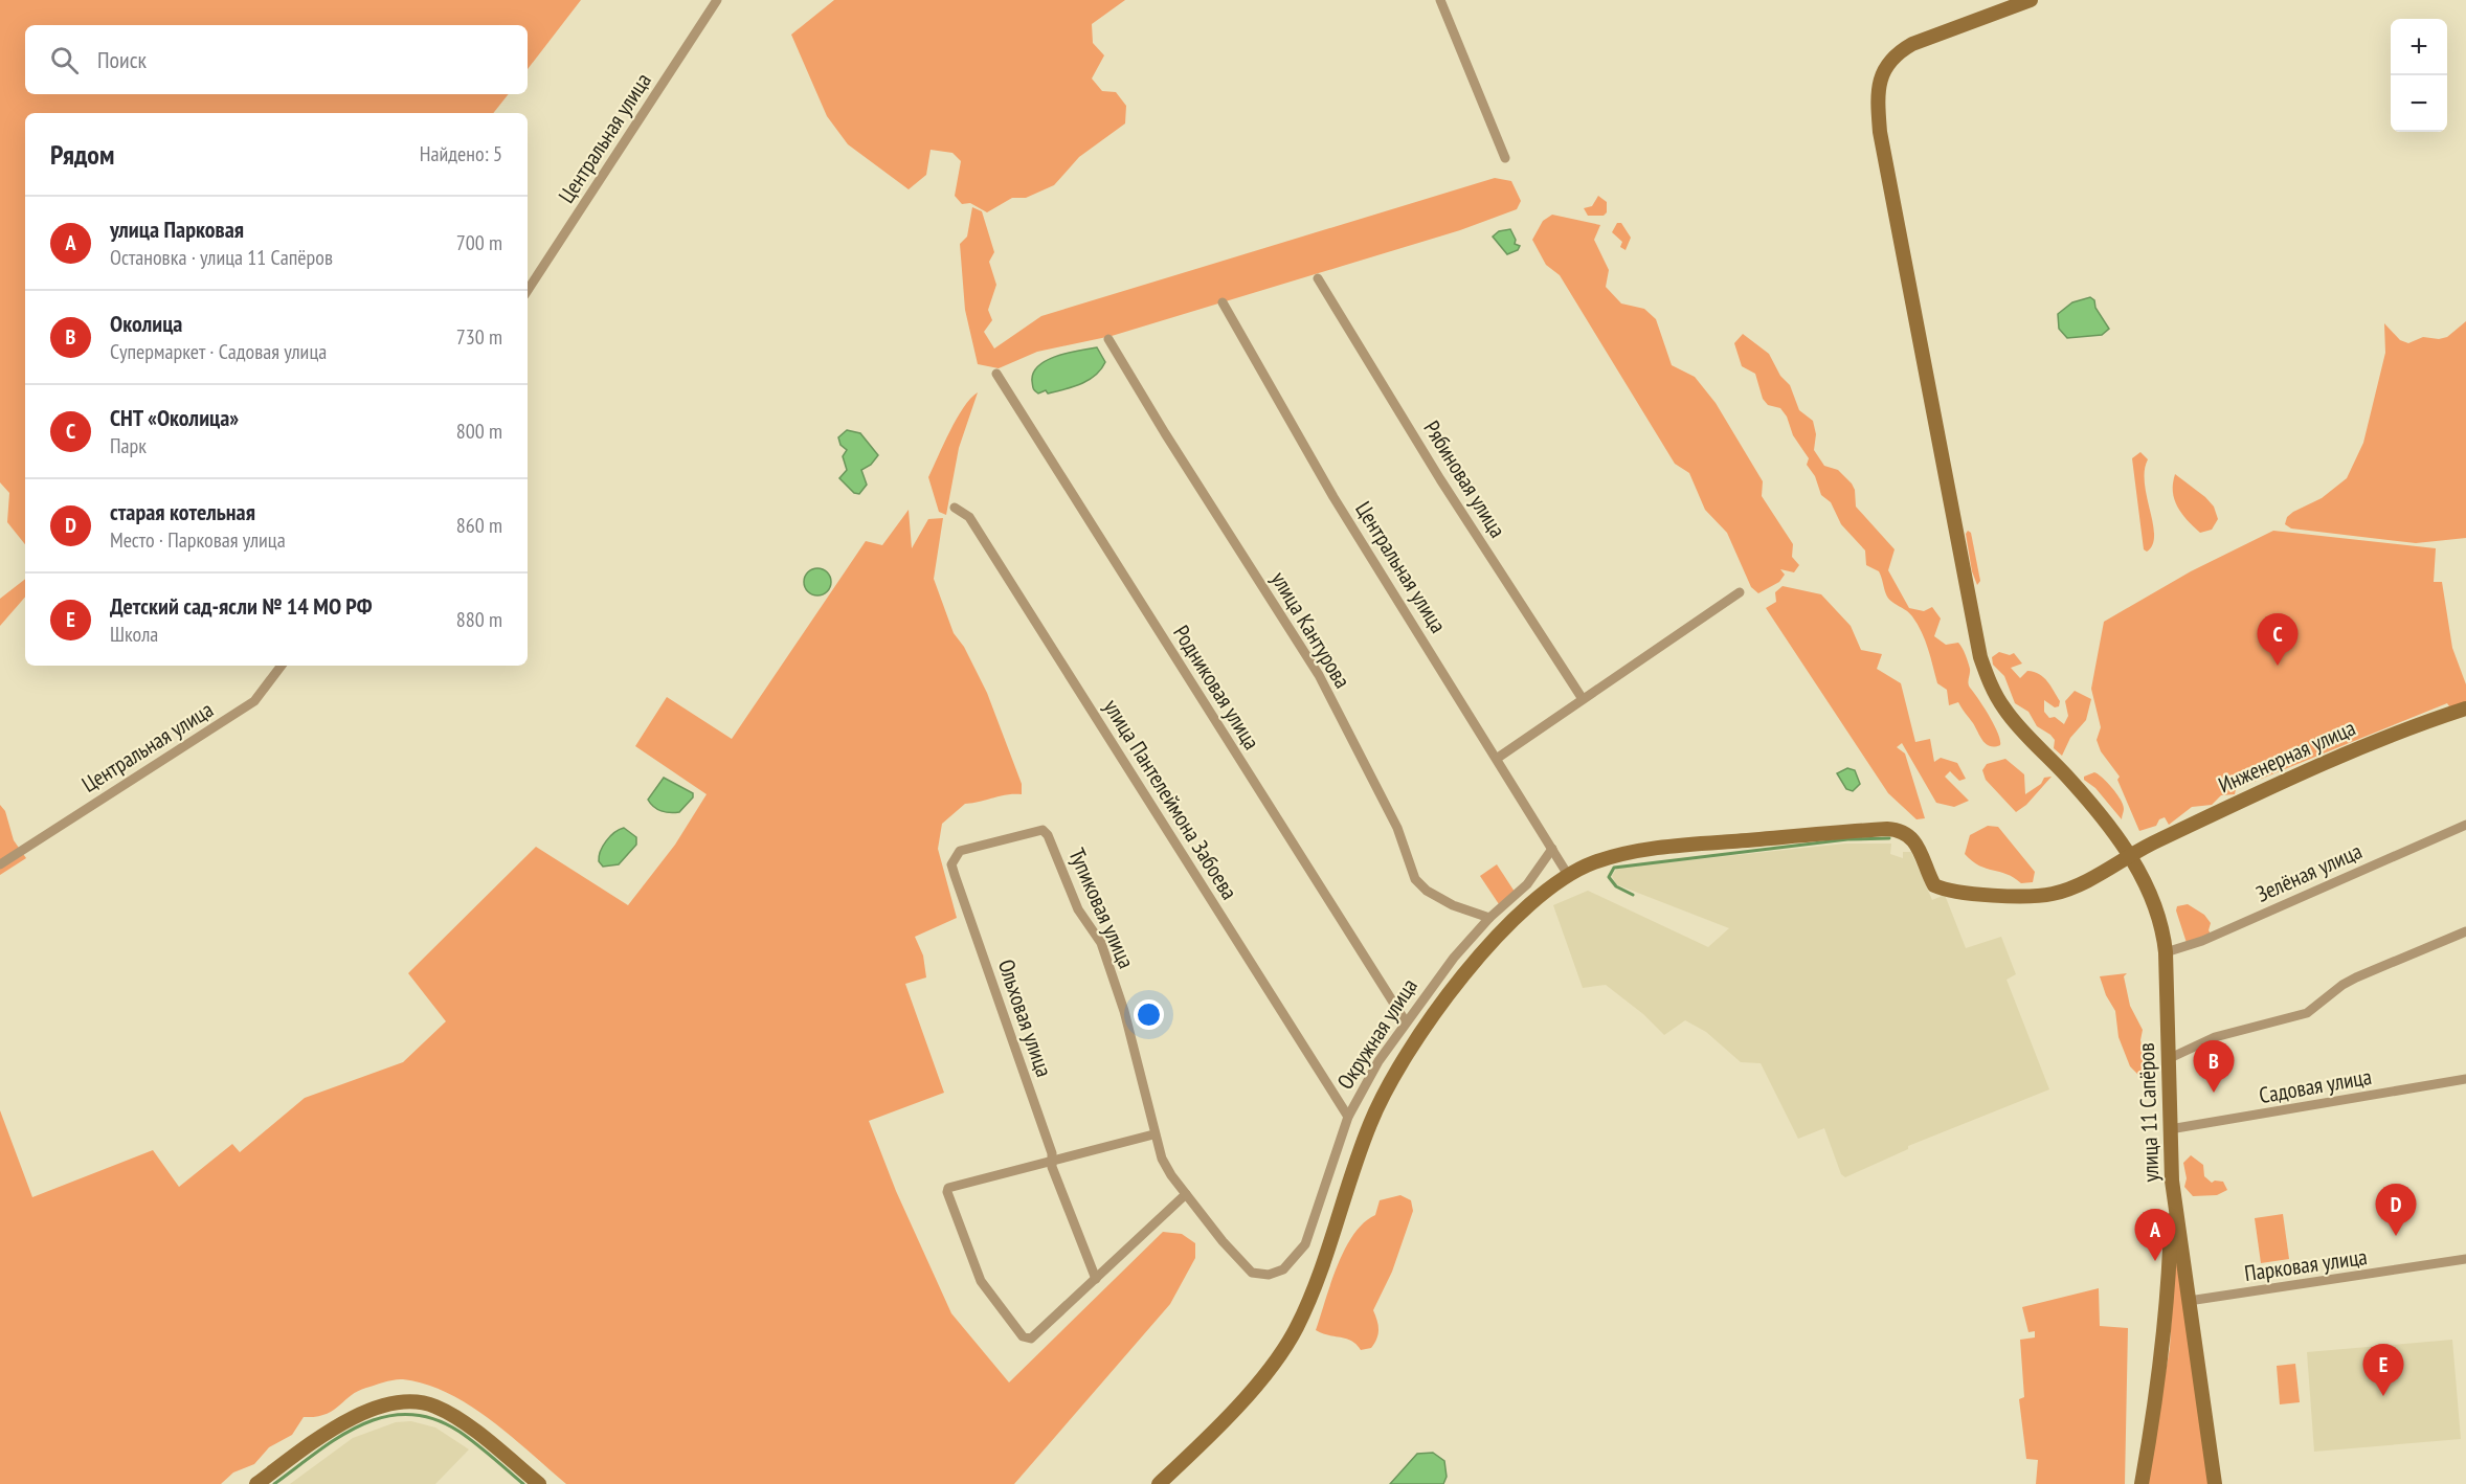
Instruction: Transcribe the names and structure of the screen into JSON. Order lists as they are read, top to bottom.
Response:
{
  "streets": {
    "street": [
      "Центральная улица",
      "Рябиновая улица",
      "улица Кантурова",
      "Родниковая улица",
      "Инженерная улица",
      "улица Пантелеймона Забоева",
      "Зелёная улица",
      "Тупиковая улица",
      "Ольховая улица",
      "Окружная улица",
      "Садовая улица",
      "улица 11 Сапёров",
      "Парковая улица"
    ]
  },
  "crossings": [
    ["Центральная улица", "Инженерная улица"],
    ["Центральная улица", "Окружная улица"],
    ["улица Кантурова", "Окружная улица"],
    ["Родниковая улица", "Окружная улица"],
    ["Инженерная улица", "улица 11 Сапёров"],
    ["улица Пантелеймона Забоева", "Окружная улица"],
    ["Зелёная улица", "улица 11 Сапёров"],
    ["Тупиковая улица", "Ольховая улица"],
    ["Тупиковая улица", "Окружная улица"],
    ["Садовая улица", "улица 11 Сапёров"],
    ["улица 11 Сапёров", "Парковая улица"]
  ],
  "page": {
    "map_buttons": ["+", "−"],
    "search": "Поиск",
    "heading": ["Рядом", "Найдено: 5"],
    "list": [
      {
        "mark": "A",
        "name": "улица Парковая",
        "note": "Остановка · улица 11 Сапёров",
        "value": "700 m"
      },
      {
        "mark": "B",
        "name": "Околица",
        "note": "Супермаркет · Садовая улица",
        "value": "730 m"
      },
      {
        "mark": "C",
        "name": "СНТ «Околица»",
        "note": "Парк",
        "value": "800 m"
      },
      {
        "mark": "D",
        "name": "старая котельная",
        "note": "Место · Парковая улица",
        "value": "860 m"
      },
      {
        "mark": "E",
        "name": "Детский сад-ясли № 14 МО РФ",
        "note": "Школа",
        "value": "880 m"
      }
    ],
    "pins": [
      "C",
      "B",
      "D",
      "A",
      "E"
    ]
  }
}
